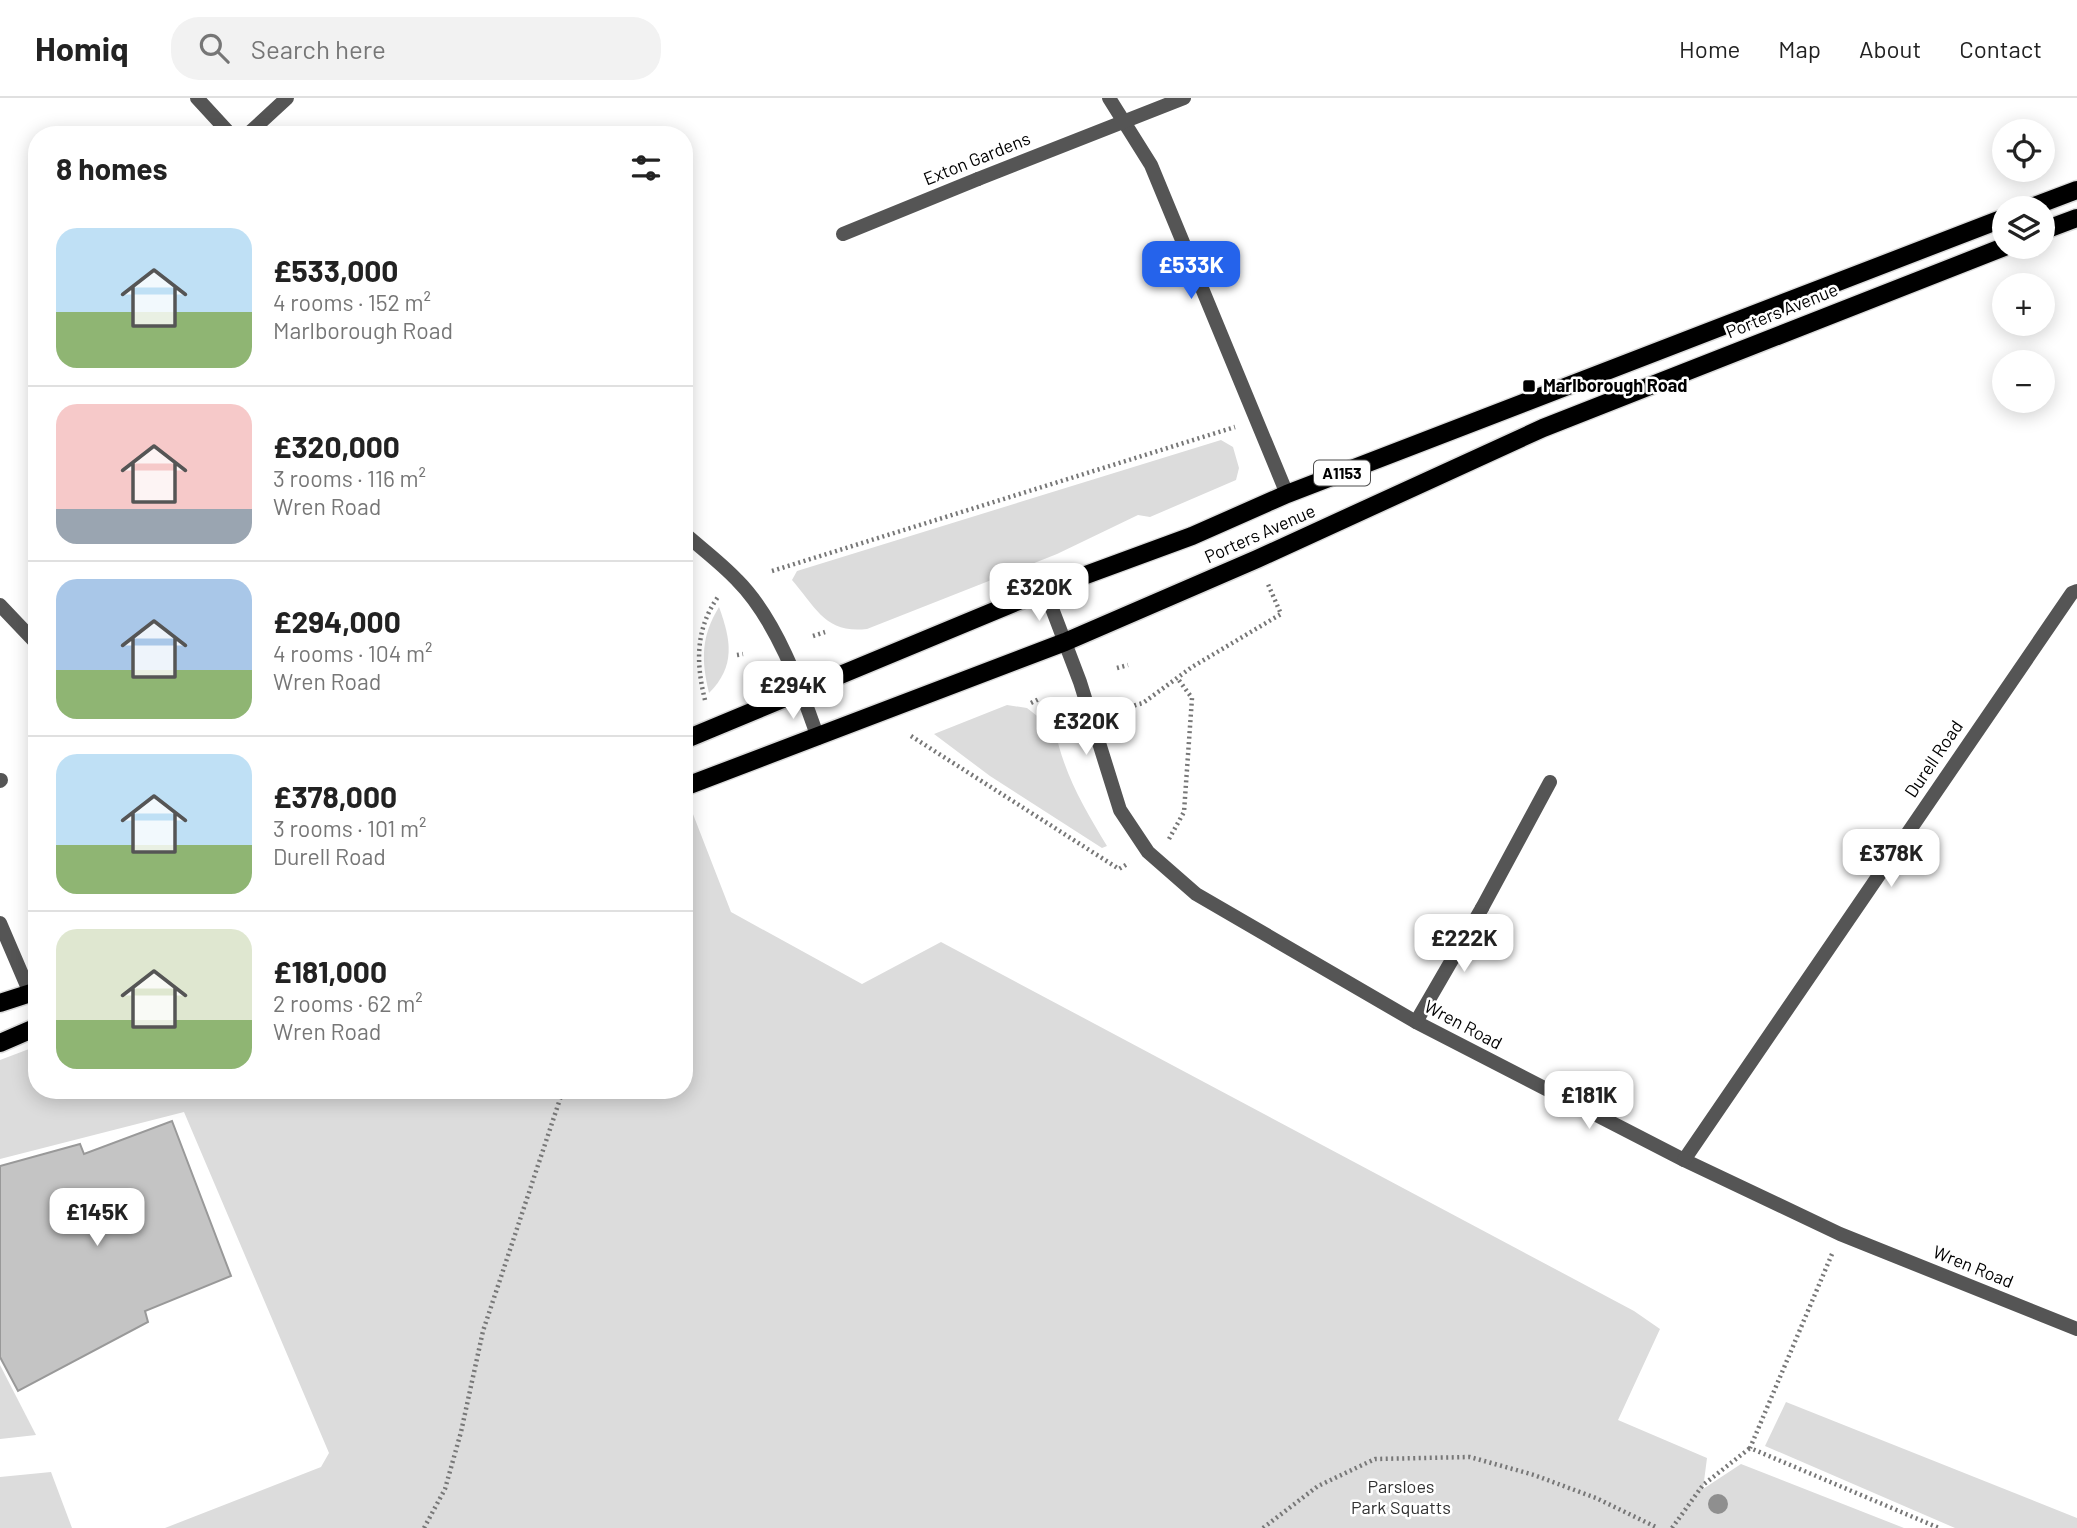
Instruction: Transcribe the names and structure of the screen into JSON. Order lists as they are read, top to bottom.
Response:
{
  "streets": {
    "main road": ["Porters Avenue", "A1153"],
    "street": ["Exton Gardens", "Durell Road", "Wren Road"]
  },
  "crossings": [
    ["Porters Avenue", "Wren Road"],
    ["Durell Road", "Wren Road"]
  ],
  "parks": ["Parsloes Park Squatts"],
  "places": {
    "transit": ["Marlborough Road"]
  },
  "page": {
    "header": "Homiq",
    "search": "Search here",
    "nav": [
      "Home",
      "Map",
      "About",
      "Contact"
    ],
    "map_buttons": ["+", "−"],
    "heading": "8 homes",
    "list": [
      {
        "name": "£533,000",
        "note": "4 rooms · 152 m² · Marlborough Road"
      },
      {
        "name": "£320,000",
        "note": "3 rooms · 116 m² · Wren Road"
      },
      {
        "name": "£294,000",
        "note": "4 rooms · 104 m² · Wren Road"
      },
      {
        "name": "£378,000",
        "note": "3 rooms · 101 m² · Durell Road"
      },
      {
        "name": "£181,000",
        "note": "2 rooms · 62 m² · Wren Road"
      }
    ],
    "price": [
      "£533K",
      "£320K",
      "£294K",
      "£320K",
      "£378K",
      "£222K",
      "£181K",
      "£145K"
    ]
  }
}
